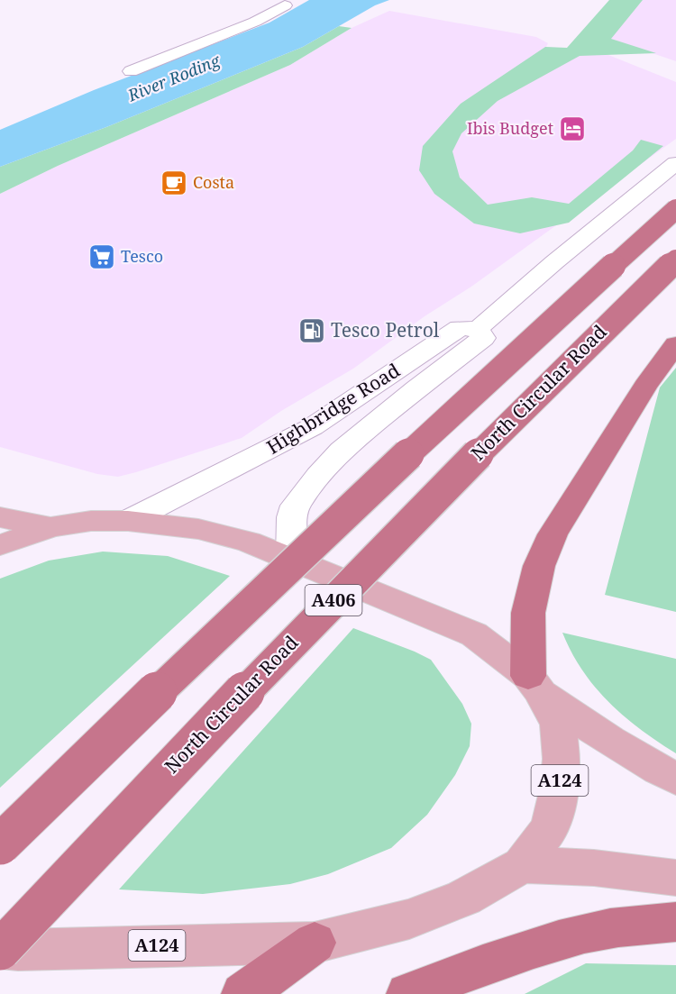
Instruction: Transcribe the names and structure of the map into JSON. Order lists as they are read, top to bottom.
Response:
{
  "streets": {
    "highway": ["North Circular Road", "A406"],
    "main road": ["A124"],
    "street": ["Highbridge Road"]
  },
  "crossings": [
    ["North Circular Road", "A124"],
    ["Highbridge Road", "A124"]
  ],
  "water": ["River Roding"],
  "places": {
    "hotel": ["Ibis Budget"],
    "cafe": ["Costa"],
    "supermarket": ["Tesco"],
    "fuel station": ["Tesco Petrol"]
  }
}
